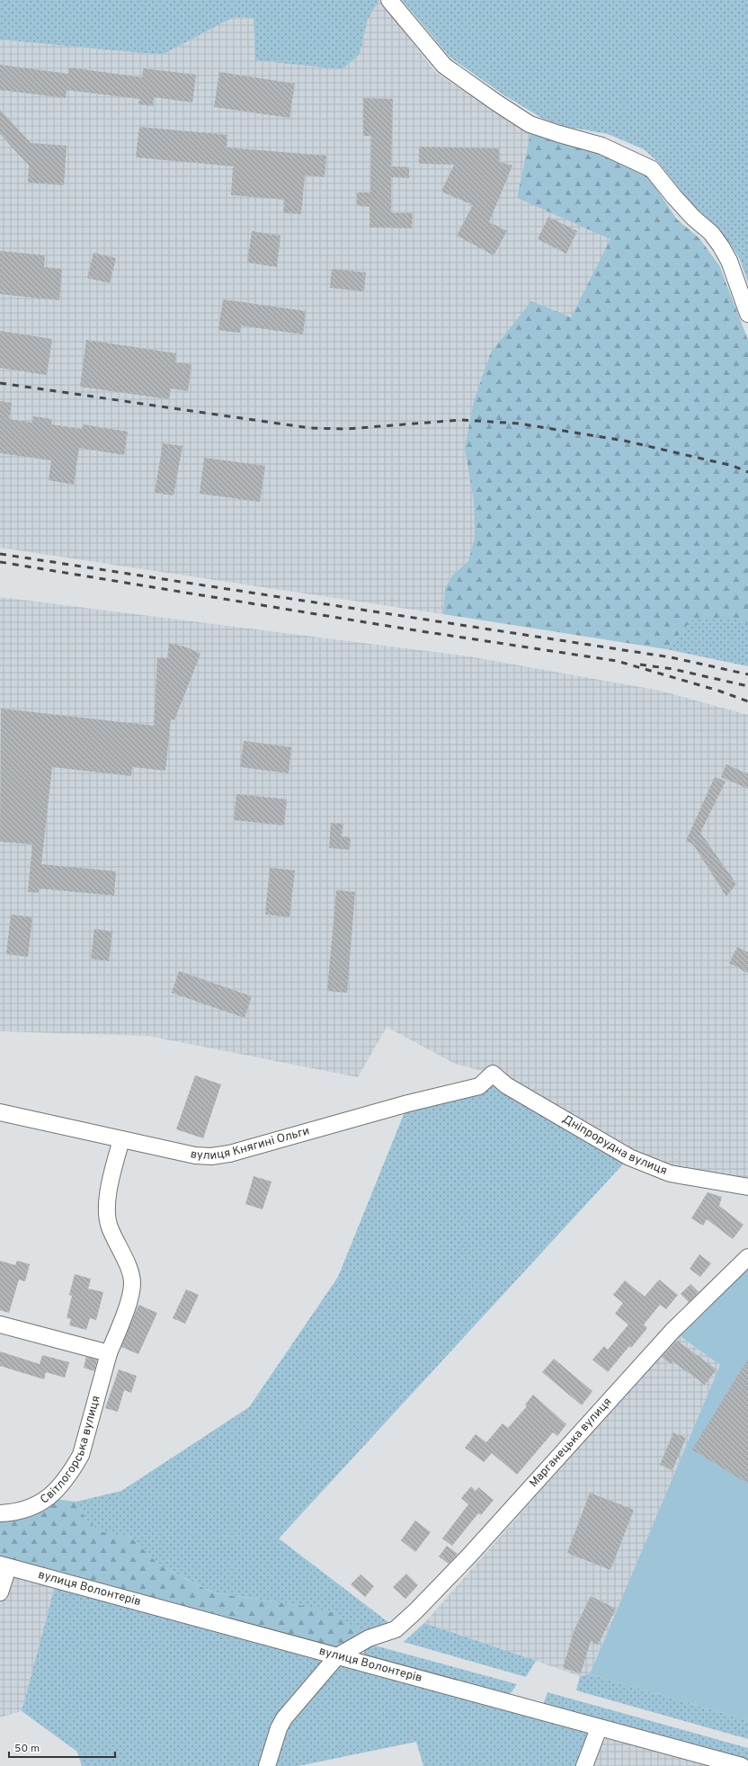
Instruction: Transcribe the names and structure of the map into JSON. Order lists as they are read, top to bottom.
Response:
{
  "streets": {
    "street": [
      "вулиця Княгині Ольги",
      "Дніпрорудна вулиця",
      "Марганецька вулиця",
      "Світлогорська вулиця",
      "вулиця Волонтерів"
    ]
  },
  "crossings": [
    ["вулиця Княгині Ольги", "Дніпрорудна вулиця"],
    ["вулиця Княгині Ольги", "Світлогорська вулиця"],
    ["Марганецька вулиця", "вулиця Волонтерів"]
  ],
  "scale_bar": "50 m"
}
